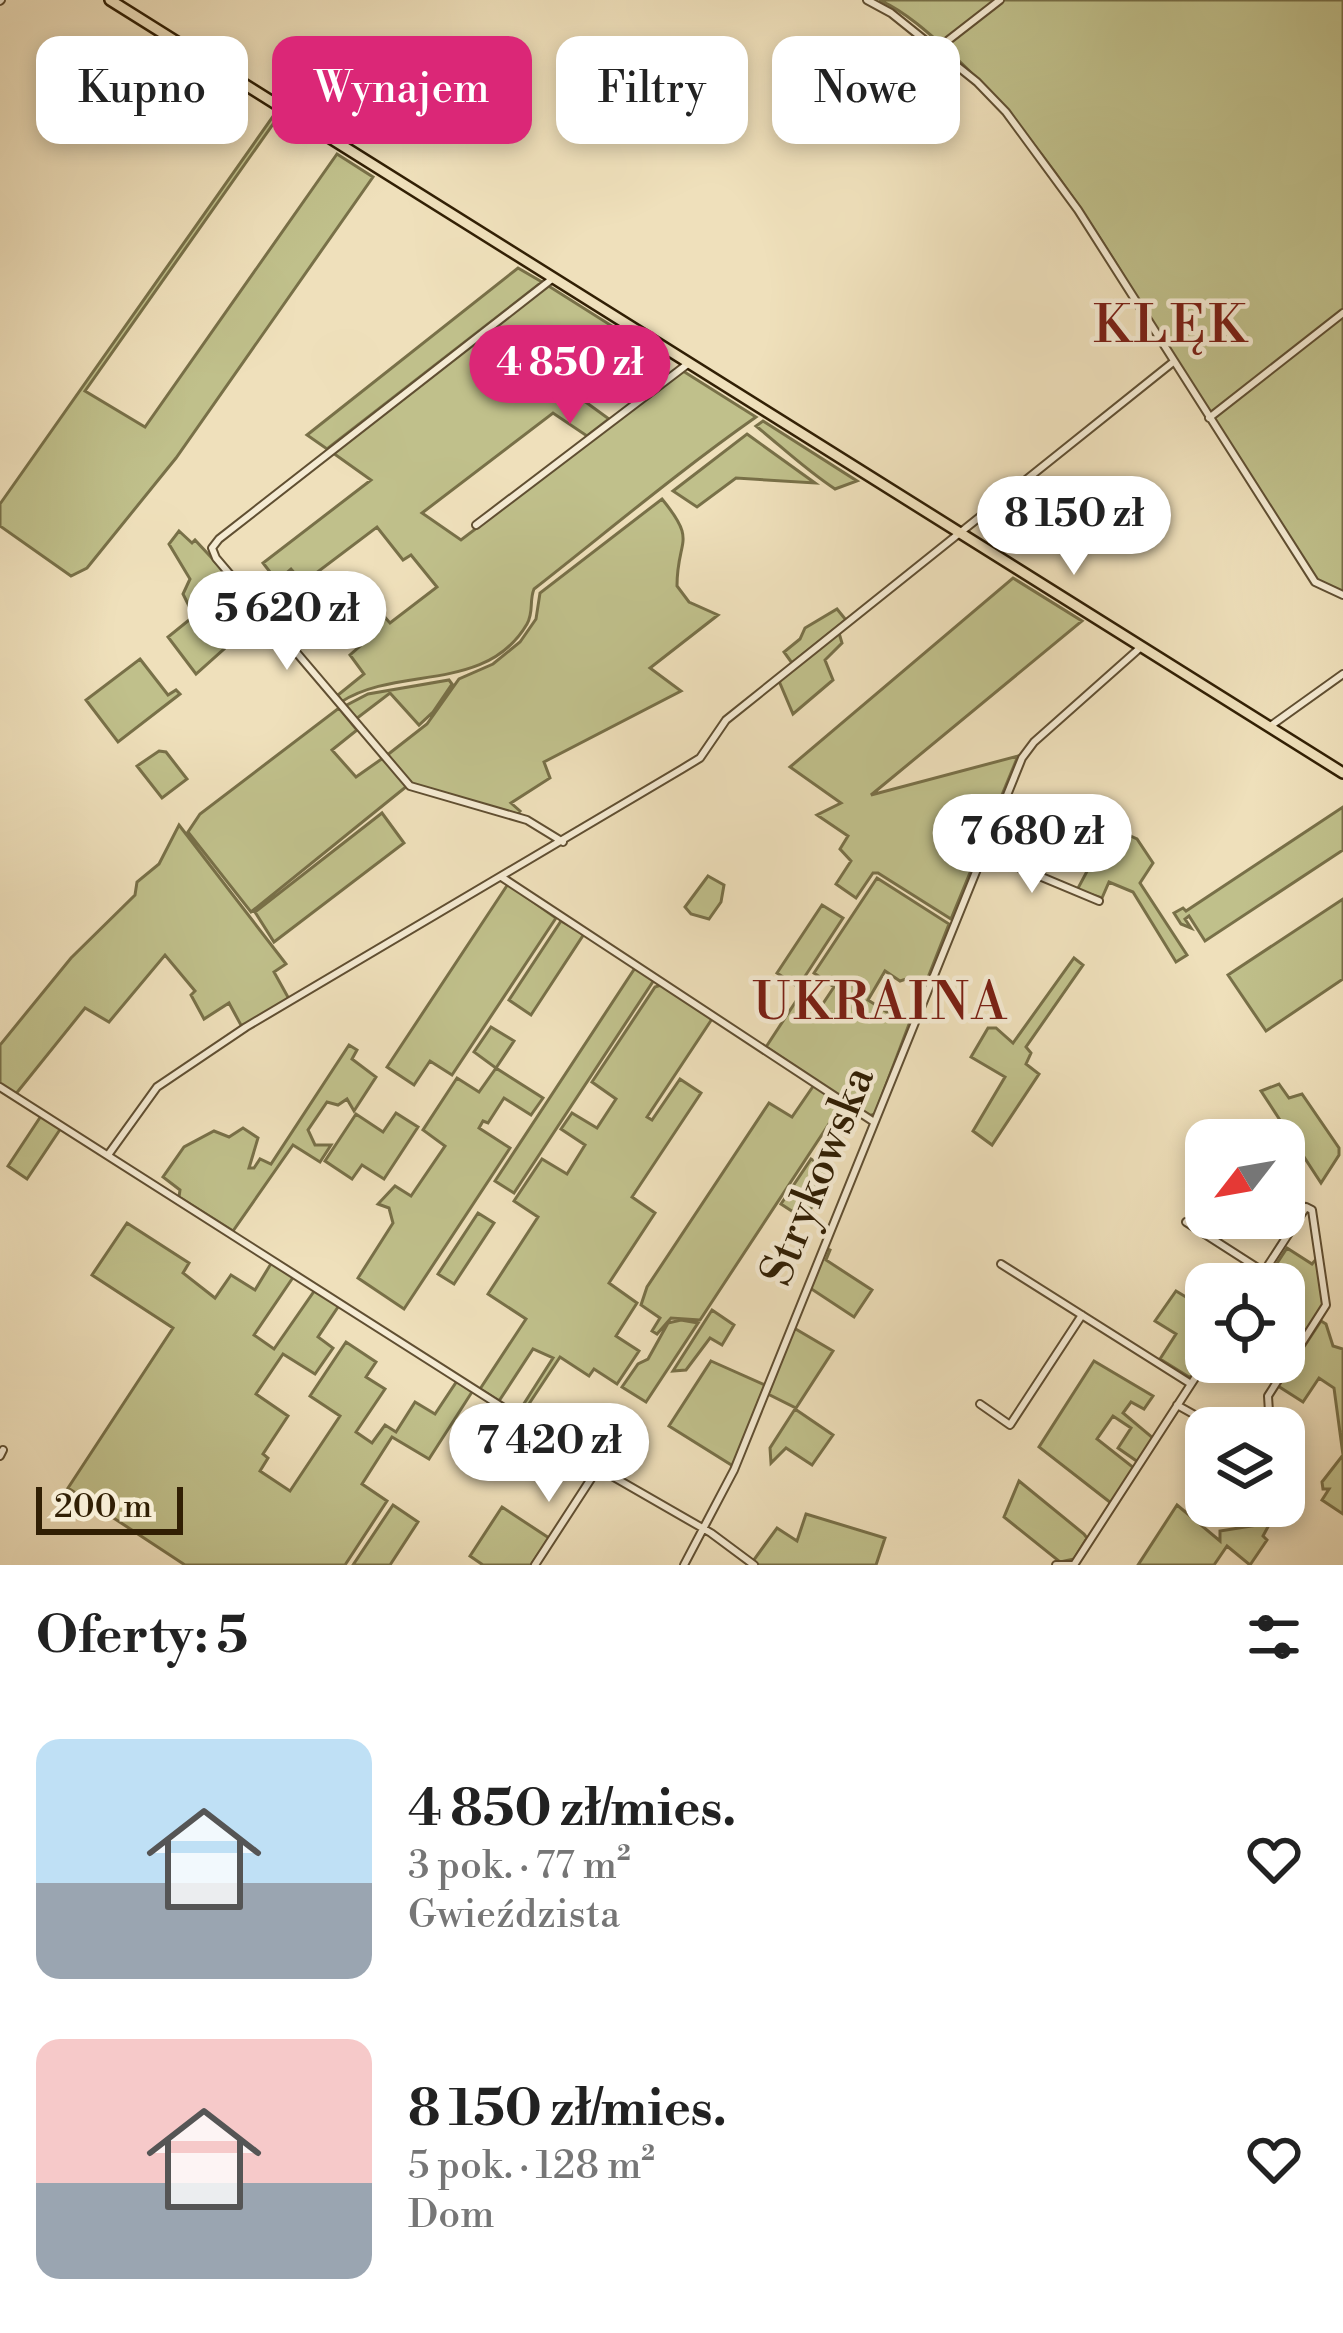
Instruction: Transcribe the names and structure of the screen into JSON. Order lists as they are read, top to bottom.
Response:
{
  "streets": {
    "street": ["Strykowska"]
  },
  "districts": ["KLĘK", "UKRAINA"],
  "scale_bar": "200 m",
  "north": "bottom left",
  "page": {
    "chip": [
      "Kupno",
      "Wynajem",
      "Filtry",
      "Nowe"
    ],
    "price": [
      "4 850 zł",
      "8 150 zł",
      "5 620 zł",
      "7 680 zł",
      "7 420 zł"
    ],
    "scale": "200 m",
    "heading": "Oferty: 5",
    "list": [
      {
        "name": "4 850 zł/mies.",
        "note": "3 pok. · 77 m² · Gwieździsta"
      },
      {
        "name": "8 150 zł/mies.",
        "note": "5 pok. · 128 m² · Dom"
      }
    ]
  }
}
